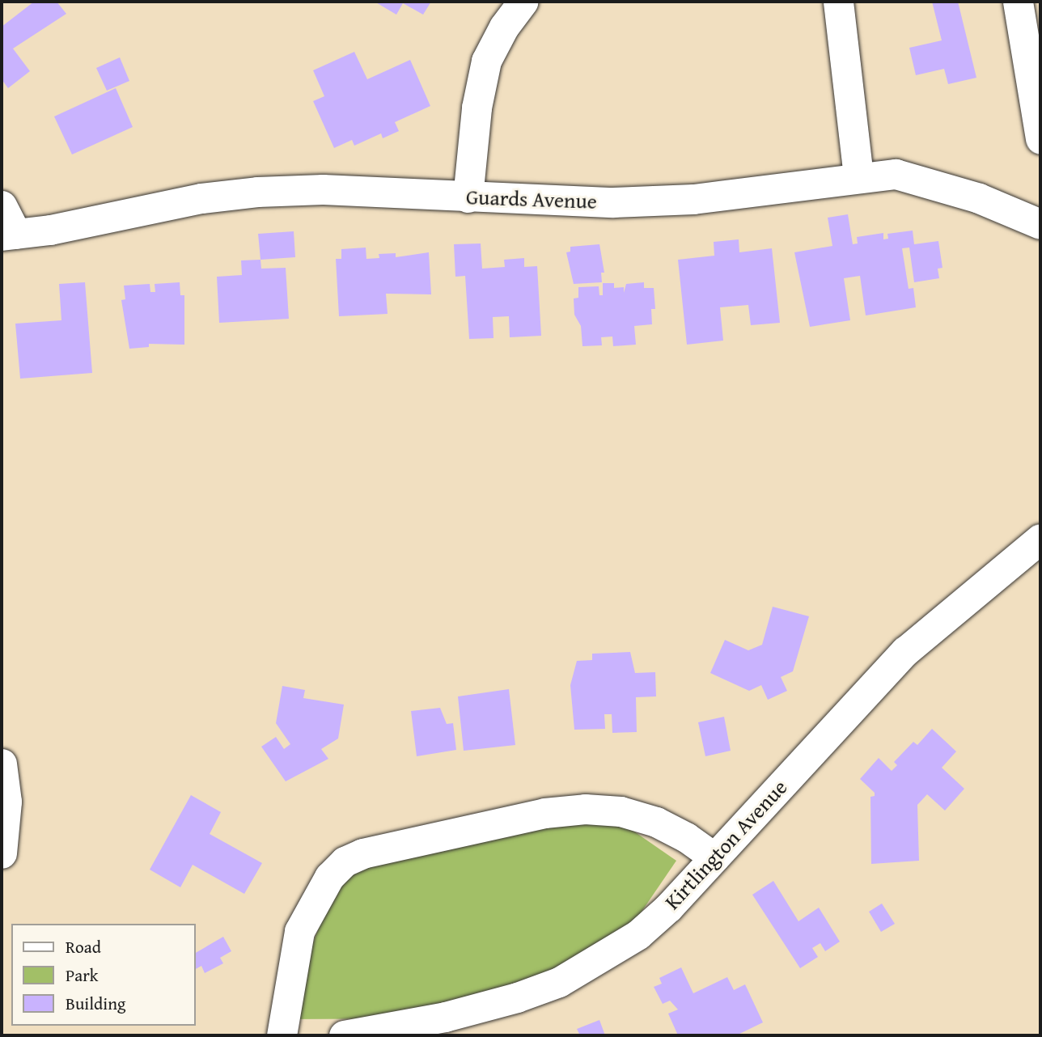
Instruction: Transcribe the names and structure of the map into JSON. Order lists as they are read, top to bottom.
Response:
{
  "streets": {
    "street": ["Guards Avenue", "Kirtlington Avenue"]
  },
  "legend": ["Road", "Park", "Building"]
}
